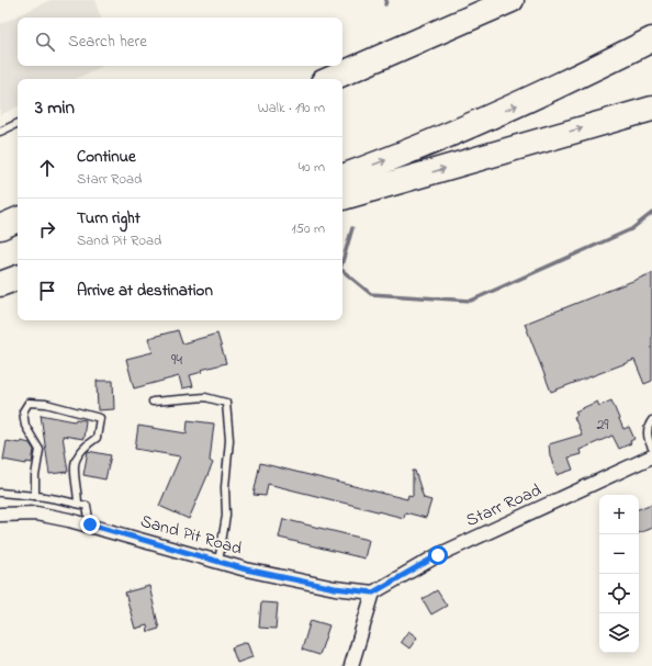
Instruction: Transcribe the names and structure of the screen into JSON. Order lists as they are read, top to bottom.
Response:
{
  "streets": {
    "street": ["Starr Road", "Sand Pit Road"]
  },
  "crossings": [
    ["Starr Road", "Sand Pit Road"]
  ],
  "house_numbers": ["94", "29"],
  "page": {
    "search": "Search here",
    "heading": ["3 min", "Walk · 190 m"],
    "list": [
      ["Continue", "Starr Road", "40 m"],
      ["Turn right", "Sand Pit Road", "150 m"],
      "Arrive at destination"
    ],
    "map_buttons": ["+", "−"]
  }
}
